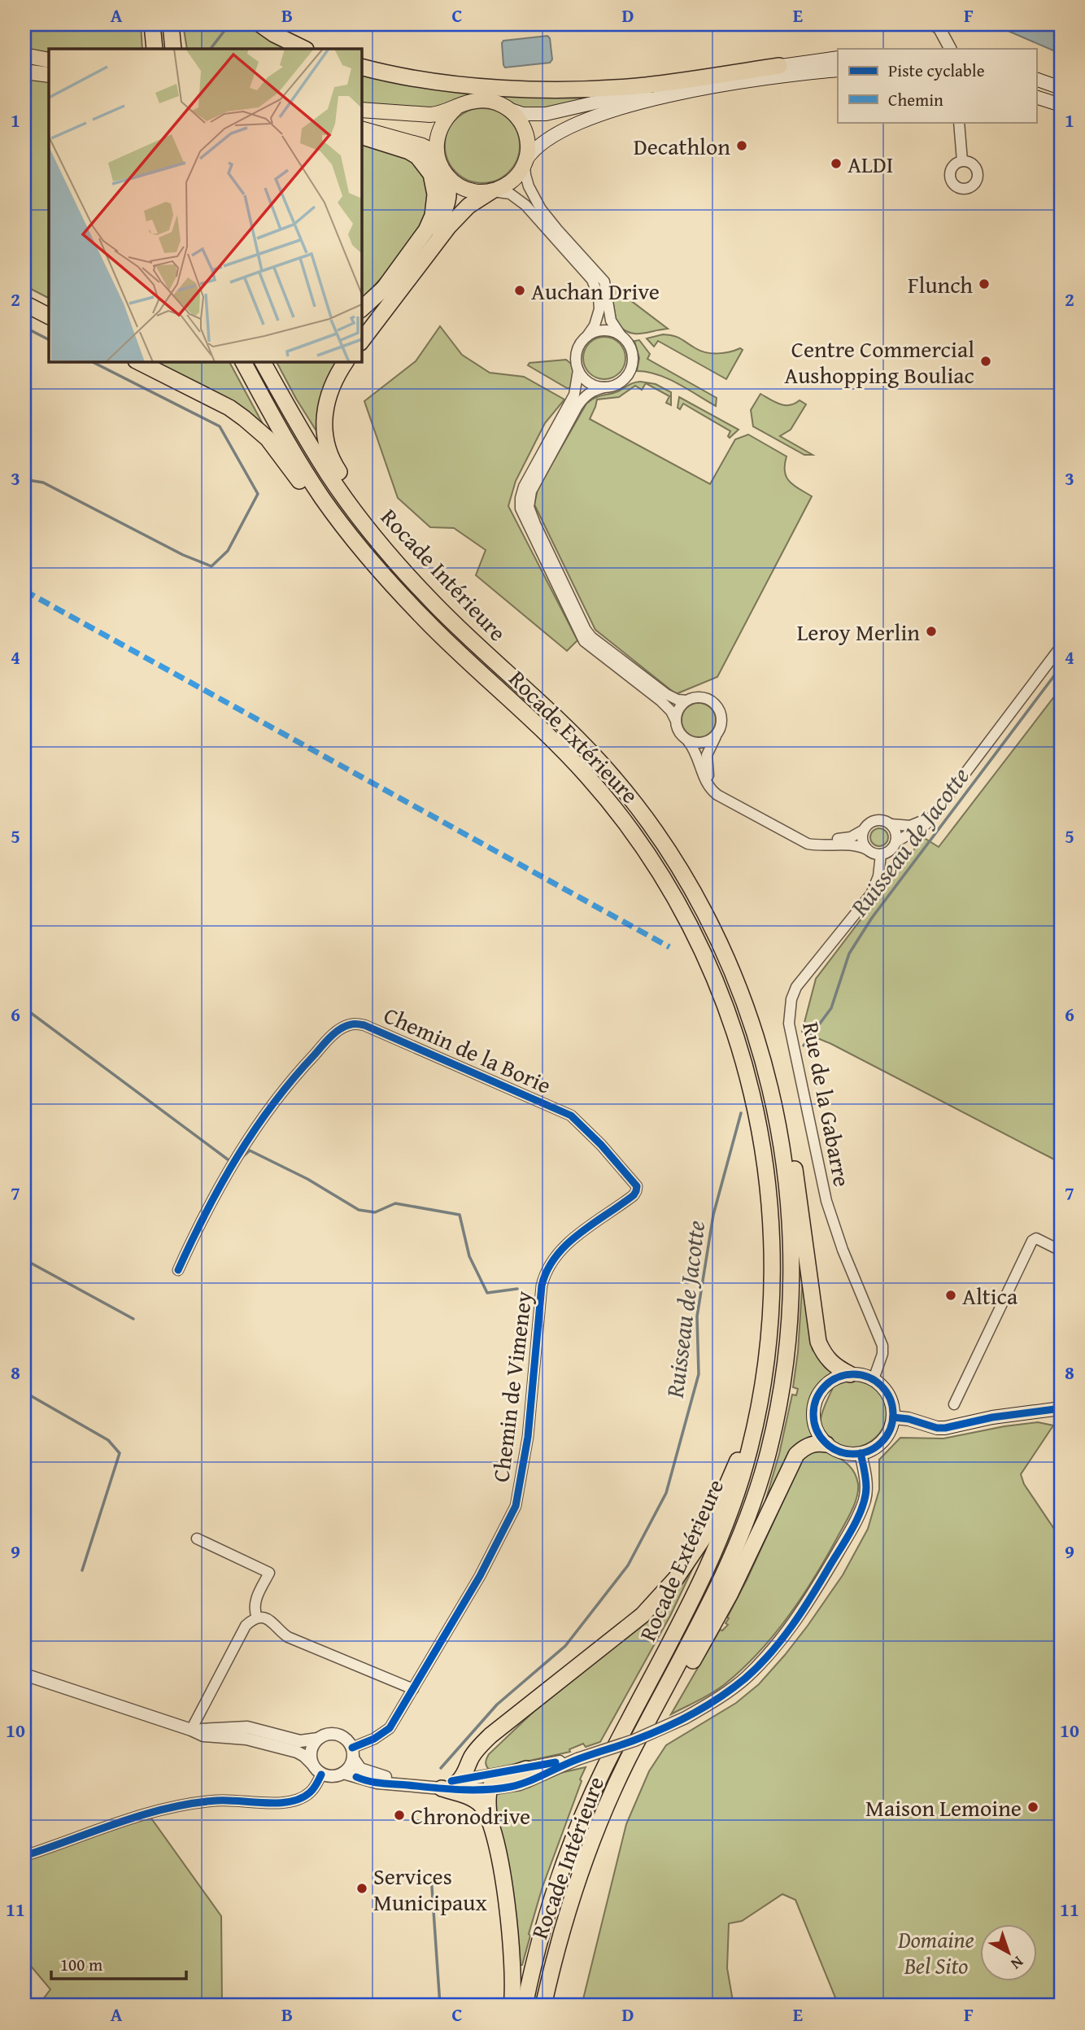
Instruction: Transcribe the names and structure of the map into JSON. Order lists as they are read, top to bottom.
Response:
{
  "streets": {
    "highway": ["Rocade Intérieure", "Rocade Extérieure"],
    "street": ["Chemin de la Borie", "Rue de la Gabarre", "Chemin de Vimeney"]
  },
  "crossings": [
    ["Chemin de la Borie", "Chemin de Vimeney"]
  ],
  "water": ["Ruisseau de Jacotte"],
  "parks": ["Domaine Bel Sito"],
  "places": [
    "Decathlon",
    "ALDI",
    "Flunch",
    "Auchan Drive",
    "Centre Commercial Aushopping Bouliac",
    "Leroy Merlin",
    "Altica",
    "Maison Lemoine",
    "Chronodrive",
    "Services Municipaux"
  ],
  "legend": ["Piste cyclable", "Chemin"],
  "scale_bar": "100 m",
  "north": "bottom right",
  "grid": {
    "columns": [
      "A",
      "B",
      "C",
      "D",
      "E",
      "F"
    ],
    "rows": [
      "1",
      "2",
      "3",
      "4",
      "5",
      "6",
      "7",
      "8",
      "9",
      "10",
      "11"
    ]
  }
}
